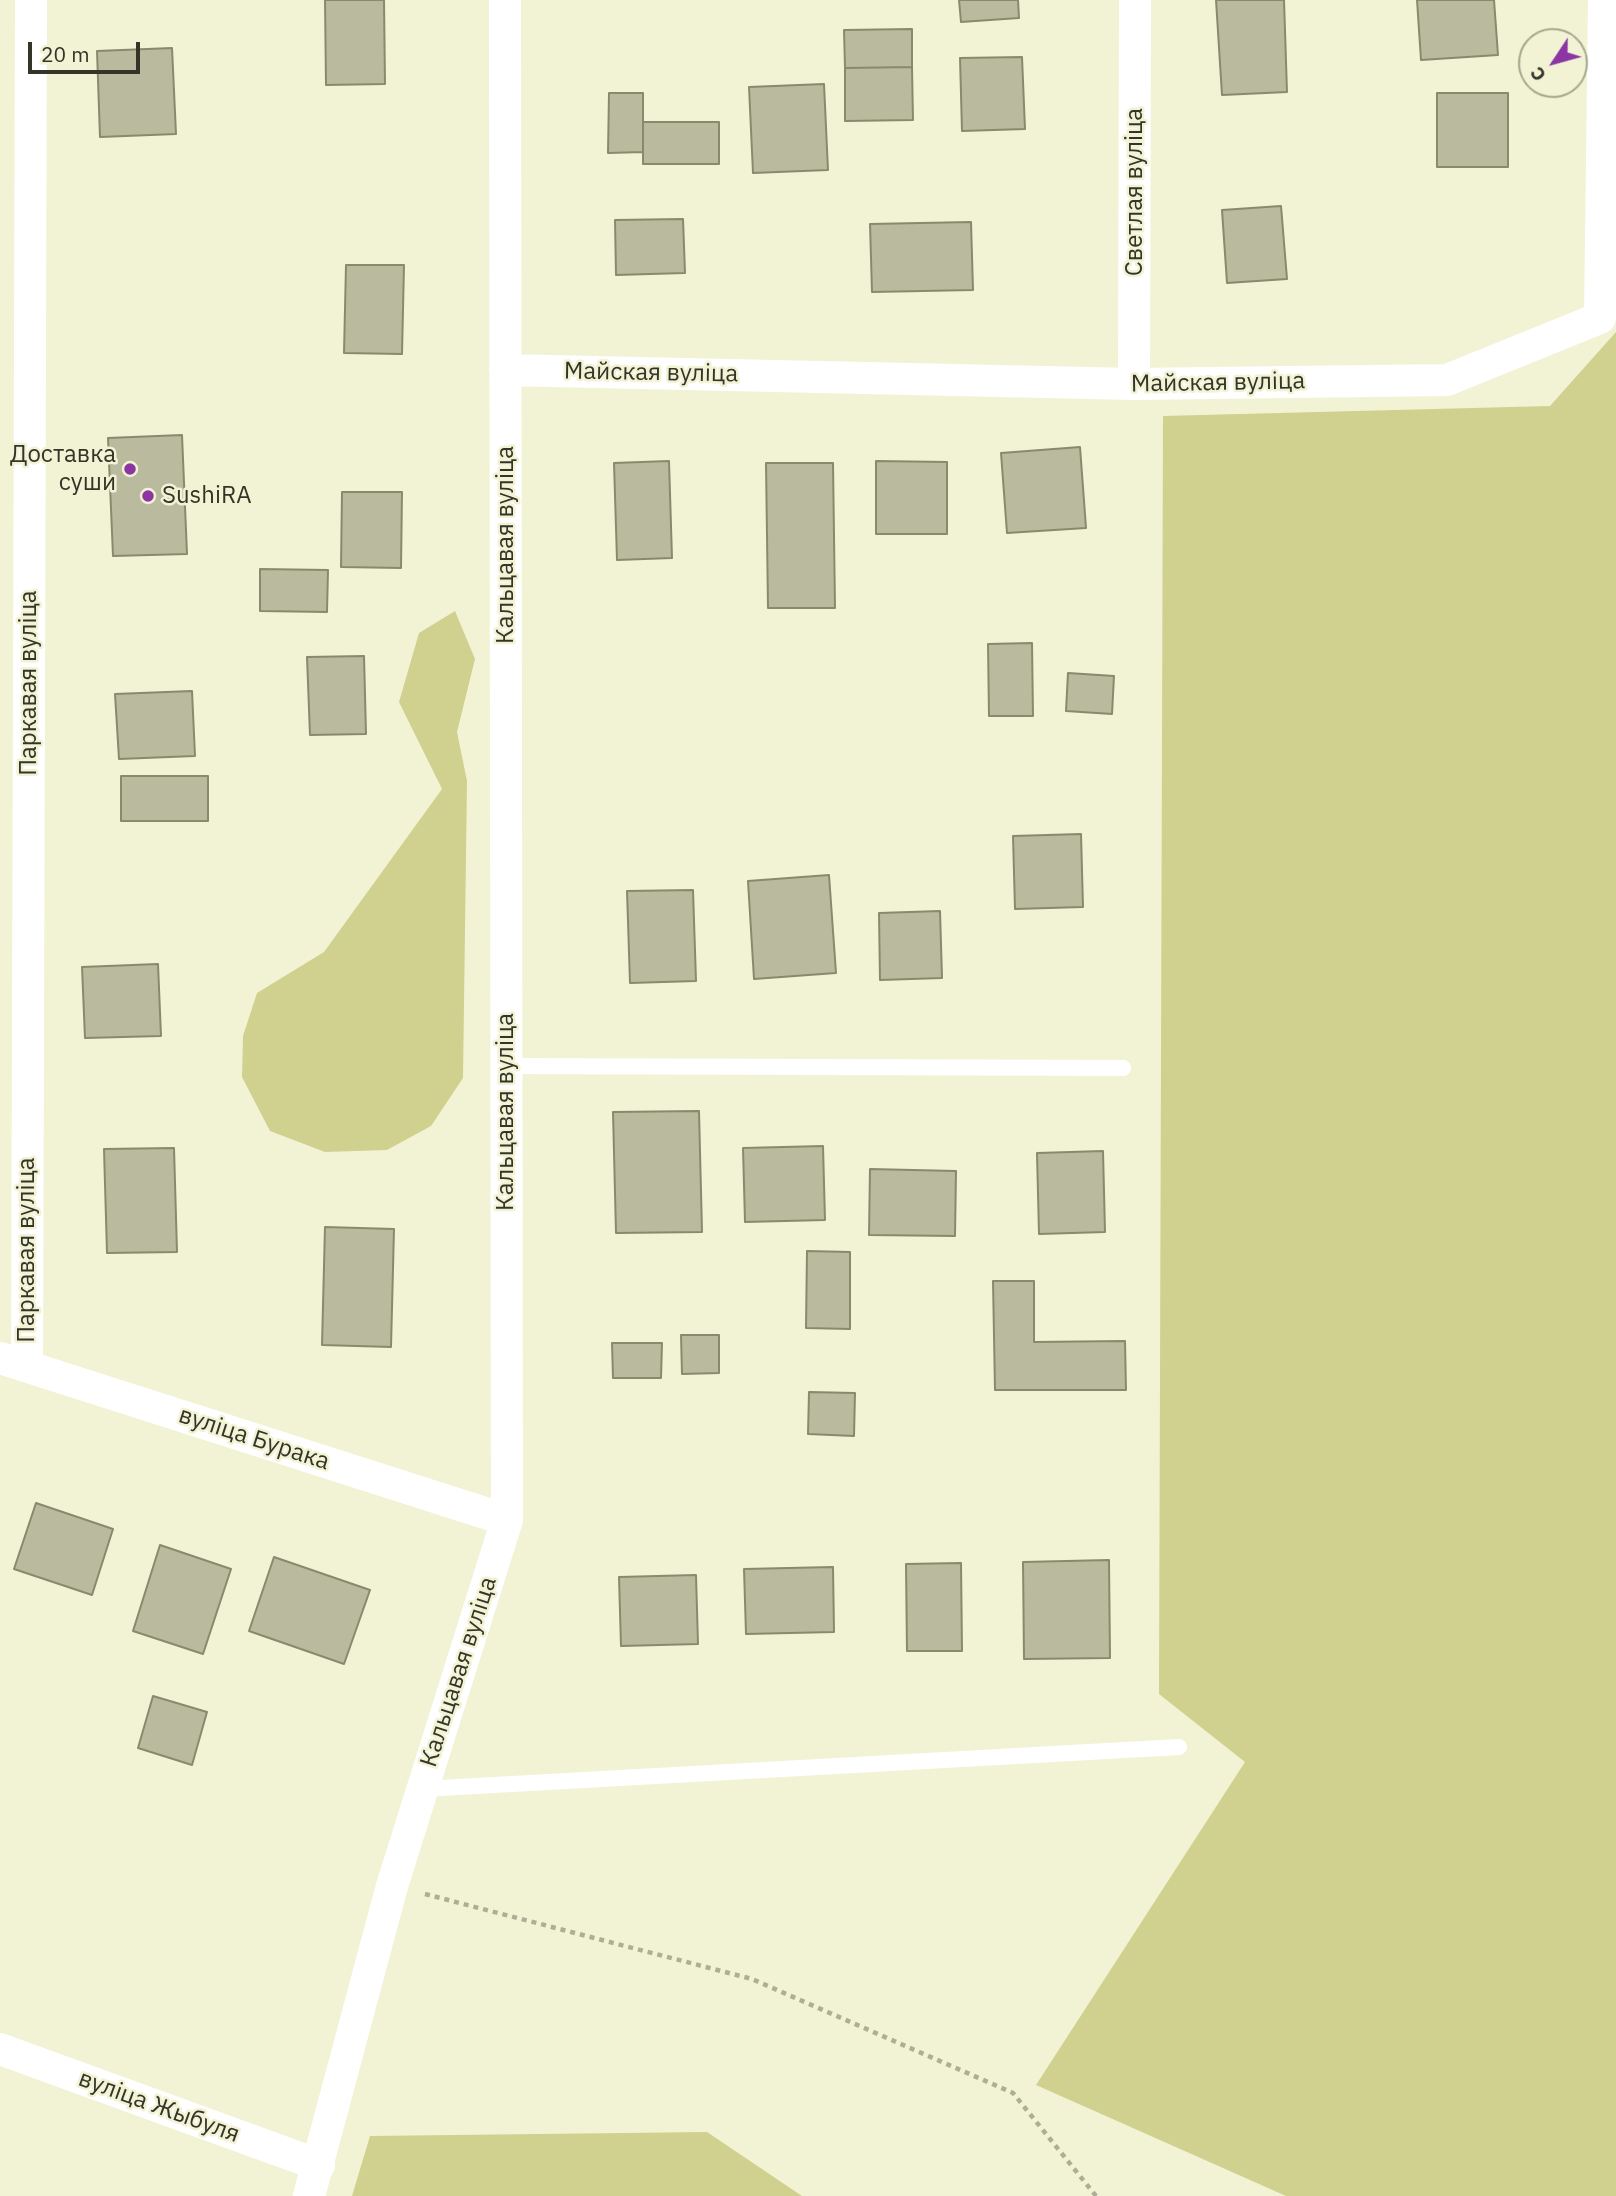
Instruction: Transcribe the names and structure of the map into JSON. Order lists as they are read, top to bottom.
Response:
{
  "streets": {
    "street": [
      "Светлая вуліца",
      "Майская вуліца",
      "Кальцавая вуліца",
      "Паркавая вуліца",
      "вуліца Бурака",
      "вуліца Жыбуля"
    ]
  },
  "crossings": [
    ["Светлая вуліца", "Майская вуліца"],
    ["Майская вуліца", "Кальцавая вуліца"],
    ["Кальцавая вуліца", "вуліца Бурака"],
    ["Кальцавая вуліца", "вуліца Жыбуля"],
    ["Паркавая вуліца", "вуліца Бурака"]
  ],
  "places": ["Доставка суши", "SushiRA"],
  "scale_bar": "20 m",
  "north": "bottom left"
}
